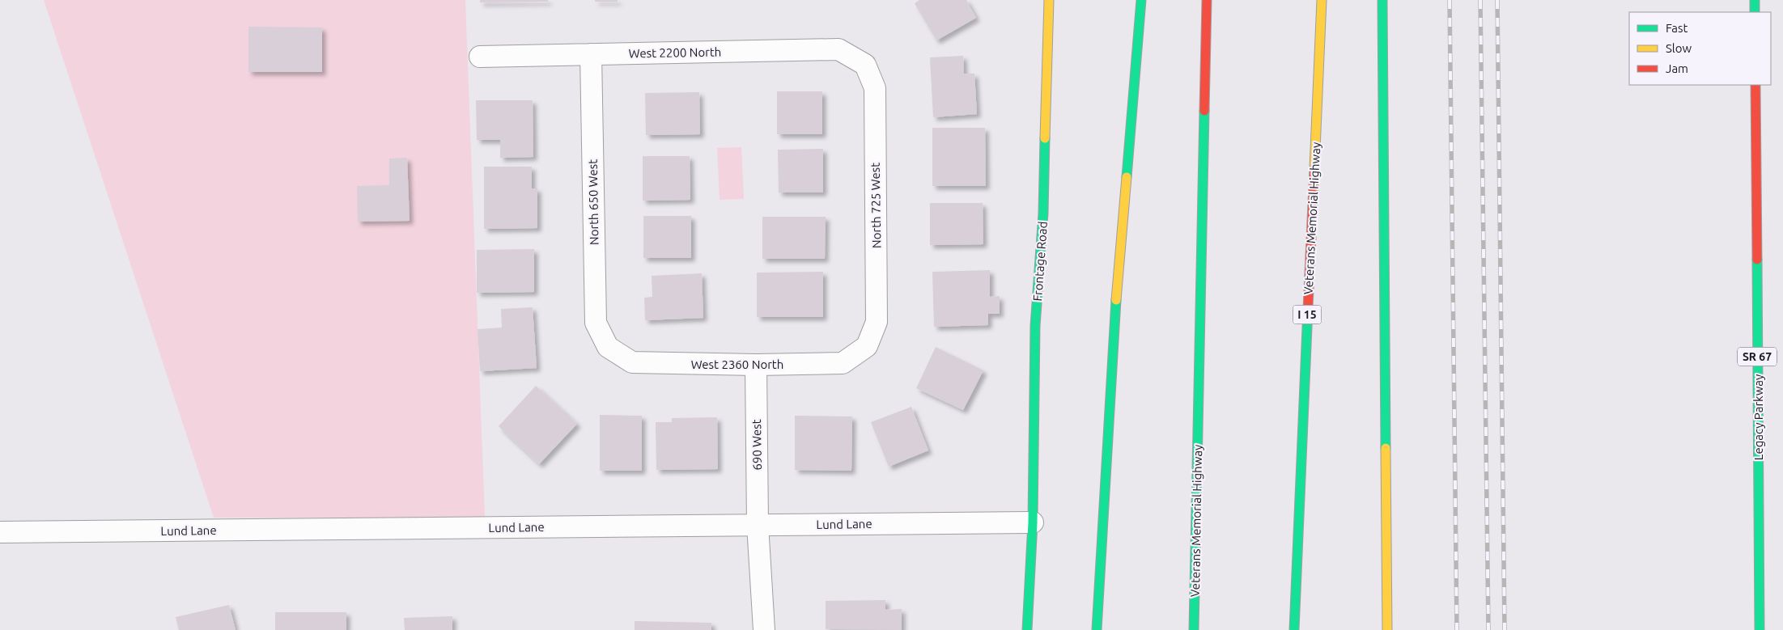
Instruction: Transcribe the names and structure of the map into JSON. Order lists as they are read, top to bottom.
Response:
{
  "streets": {
    "main road": [
      "Veterans Memorial Highway",
      "Frontage Road",
      "I 15",
      "SR 67",
      "Legacy Parkway"
    ],
    "street": [
      "West 2200 North",
      "North 650 West",
      "North 725 West",
      "West 2360 North",
      "690 West",
      "Lund Lane"
    ]
  },
  "crossings": [
    ["West 2200 North", "North 650 West"],
    ["West 2200 North", "North 725 West"],
    ["North 650 West", "West 2360 North"],
    ["North 725 West", "West 2360 North"],
    ["Frontage Road", "Lund Lane"],
    ["West 2360 North", "690 West"],
    ["690 West", "Lund Lane"]
  ],
  "legend": ["Fast", "Slow", "Jam"]
}
